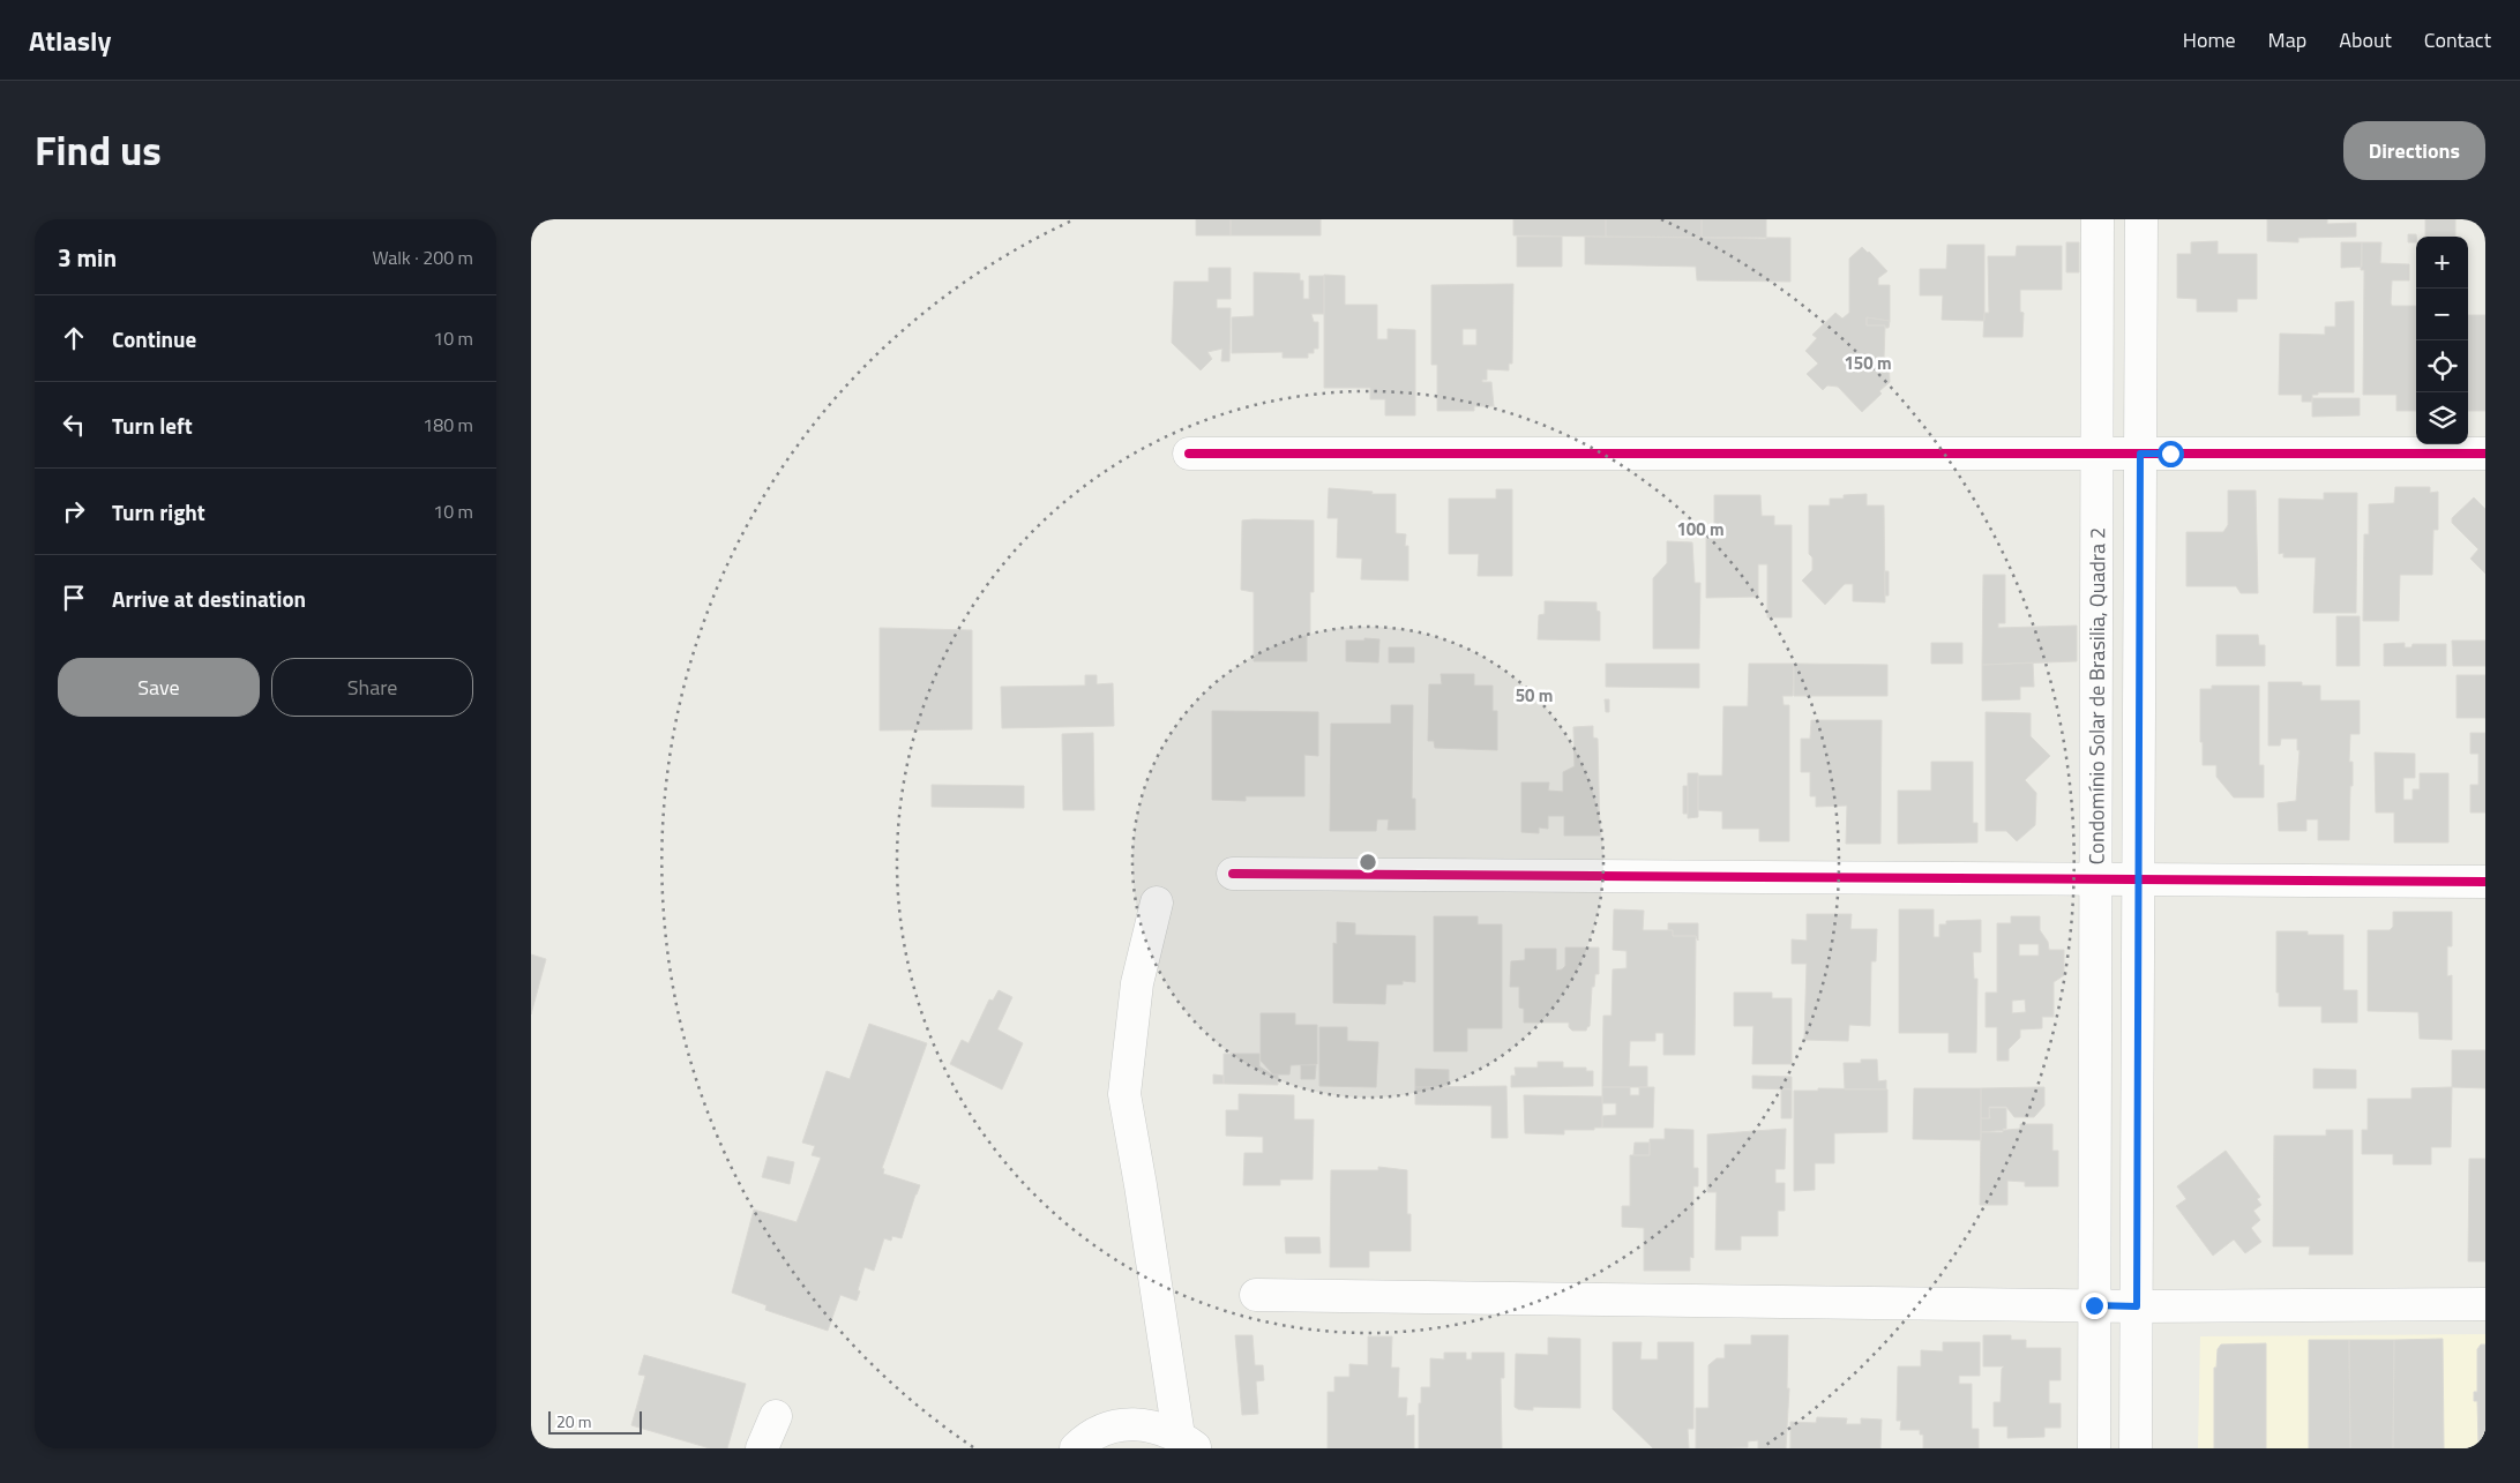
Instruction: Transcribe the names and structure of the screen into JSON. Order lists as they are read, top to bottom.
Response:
{
  "streets": {
    "street": ["Condomínio Solar de Brasilia, Quadra 2"]
  },
  "scale_bar": "20 m",
  "page": {
    "header": "Atlasly",
    "nav": [
      "Home",
      "Map",
      "About",
      "Contact"
    ],
    "title": "Find us",
    "buttons": [
      "Directions",
      ["Save", "Share"]
    ],
    "heading": ["3 min", "Walk · 200 m"],
    "map_buttons": ["+", "−"],
    "list": [
      ["Continue", "10 m"],
      ["Turn left", "180 m"],
      ["Turn right", "10 m"],
      "Arrive at destination"
    ],
    "scale": "20 m"
  },
  "rings": ["150 m", "100 m", "50 m"]
}
